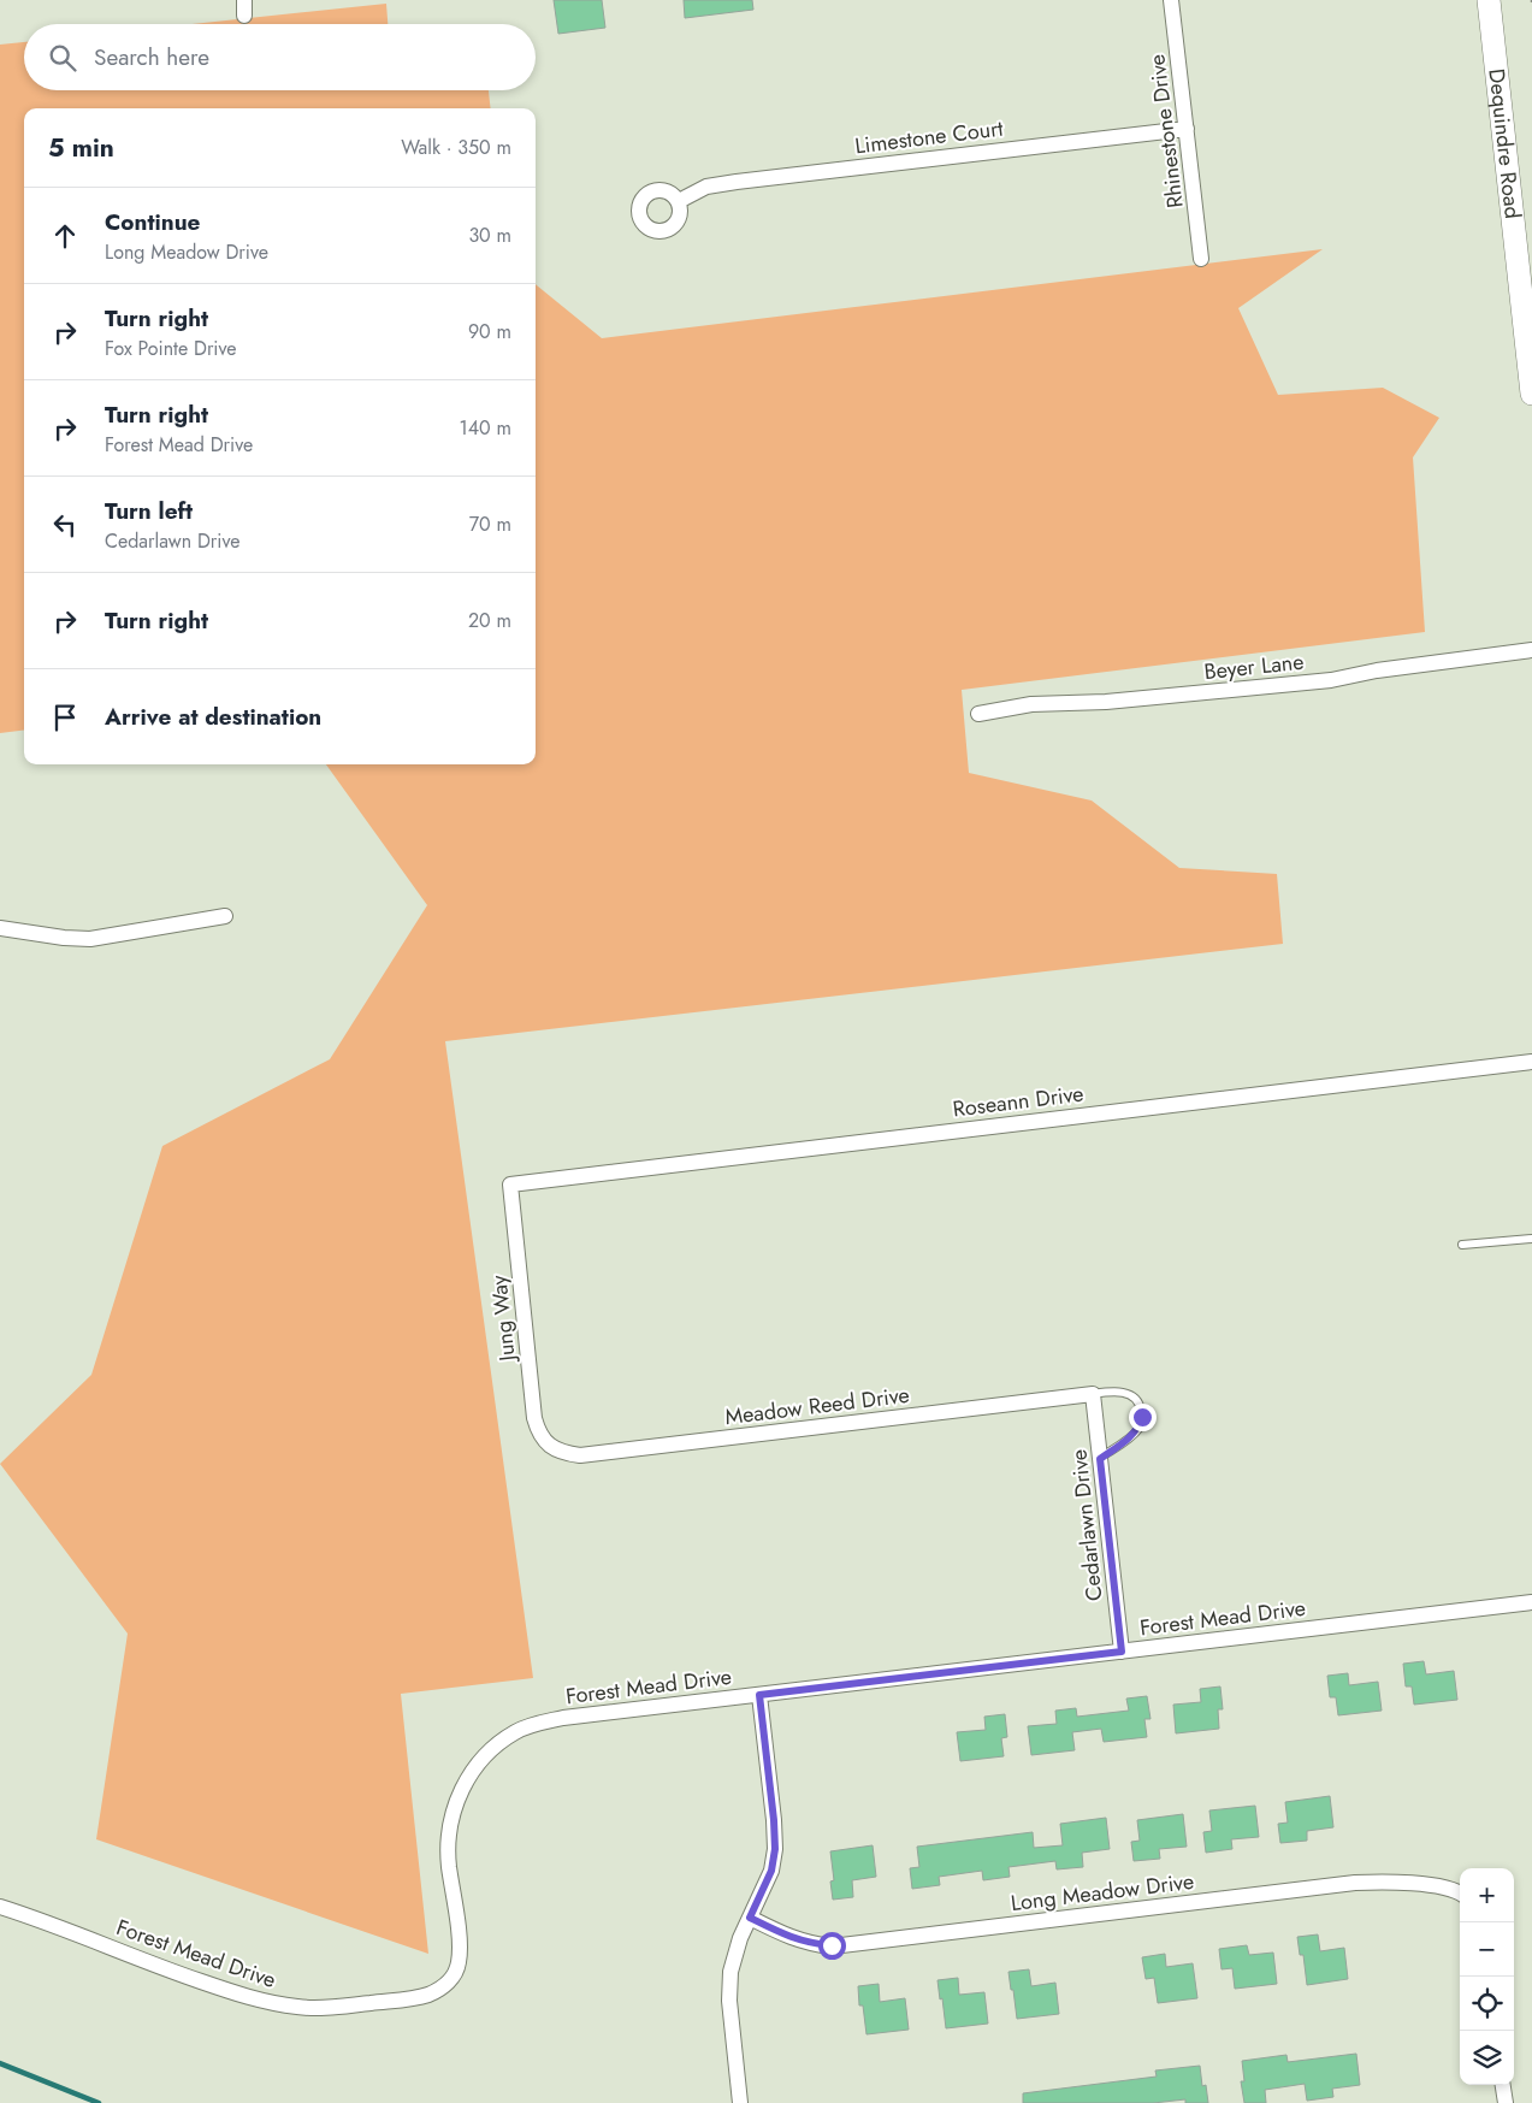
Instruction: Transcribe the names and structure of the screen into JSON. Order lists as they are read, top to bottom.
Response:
{
  "streets": {
    "main road": ["Dequindre Road"],
    "street": [
      "Rhinestone Drive",
      "Limestone Court",
      "Beyer Lane",
      "Roseann Drive",
      "Jung Way",
      "Meadow Reed Drive",
      "Cedarlawn Drive",
      "Forest Mead Drive",
      "Long Meadow Drive"
    ]
  },
  "crossings": [
    ["Rhinestone Drive", "Limestone Court"],
    ["Roseann Drive", "Jung Way"],
    ["Jung Way", "Meadow Reed Drive"],
    ["Meadow Reed Drive", "Cedarlawn Drive"],
    ["Cedarlawn Drive", "Forest Mead Drive"]
  ],
  "page": {
    "search": "Search here",
    "heading": ["5 min", "Walk · 350 m"],
    "list": [
      ["Continue", "Long Meadow Drive", "30 m"],
      ["Turn right", "Fox Pointe Drive", "90 m"],
      ["Turn right", "Forest Mead Drive", "140 m"],
      ["Turn left", "Cedarlawn Drive", "70 m"],
      ["Turn right", "20 m"],
      "Arrive at destination"
    ],
    "map_buttons": ["+", "−"]
  }
}
